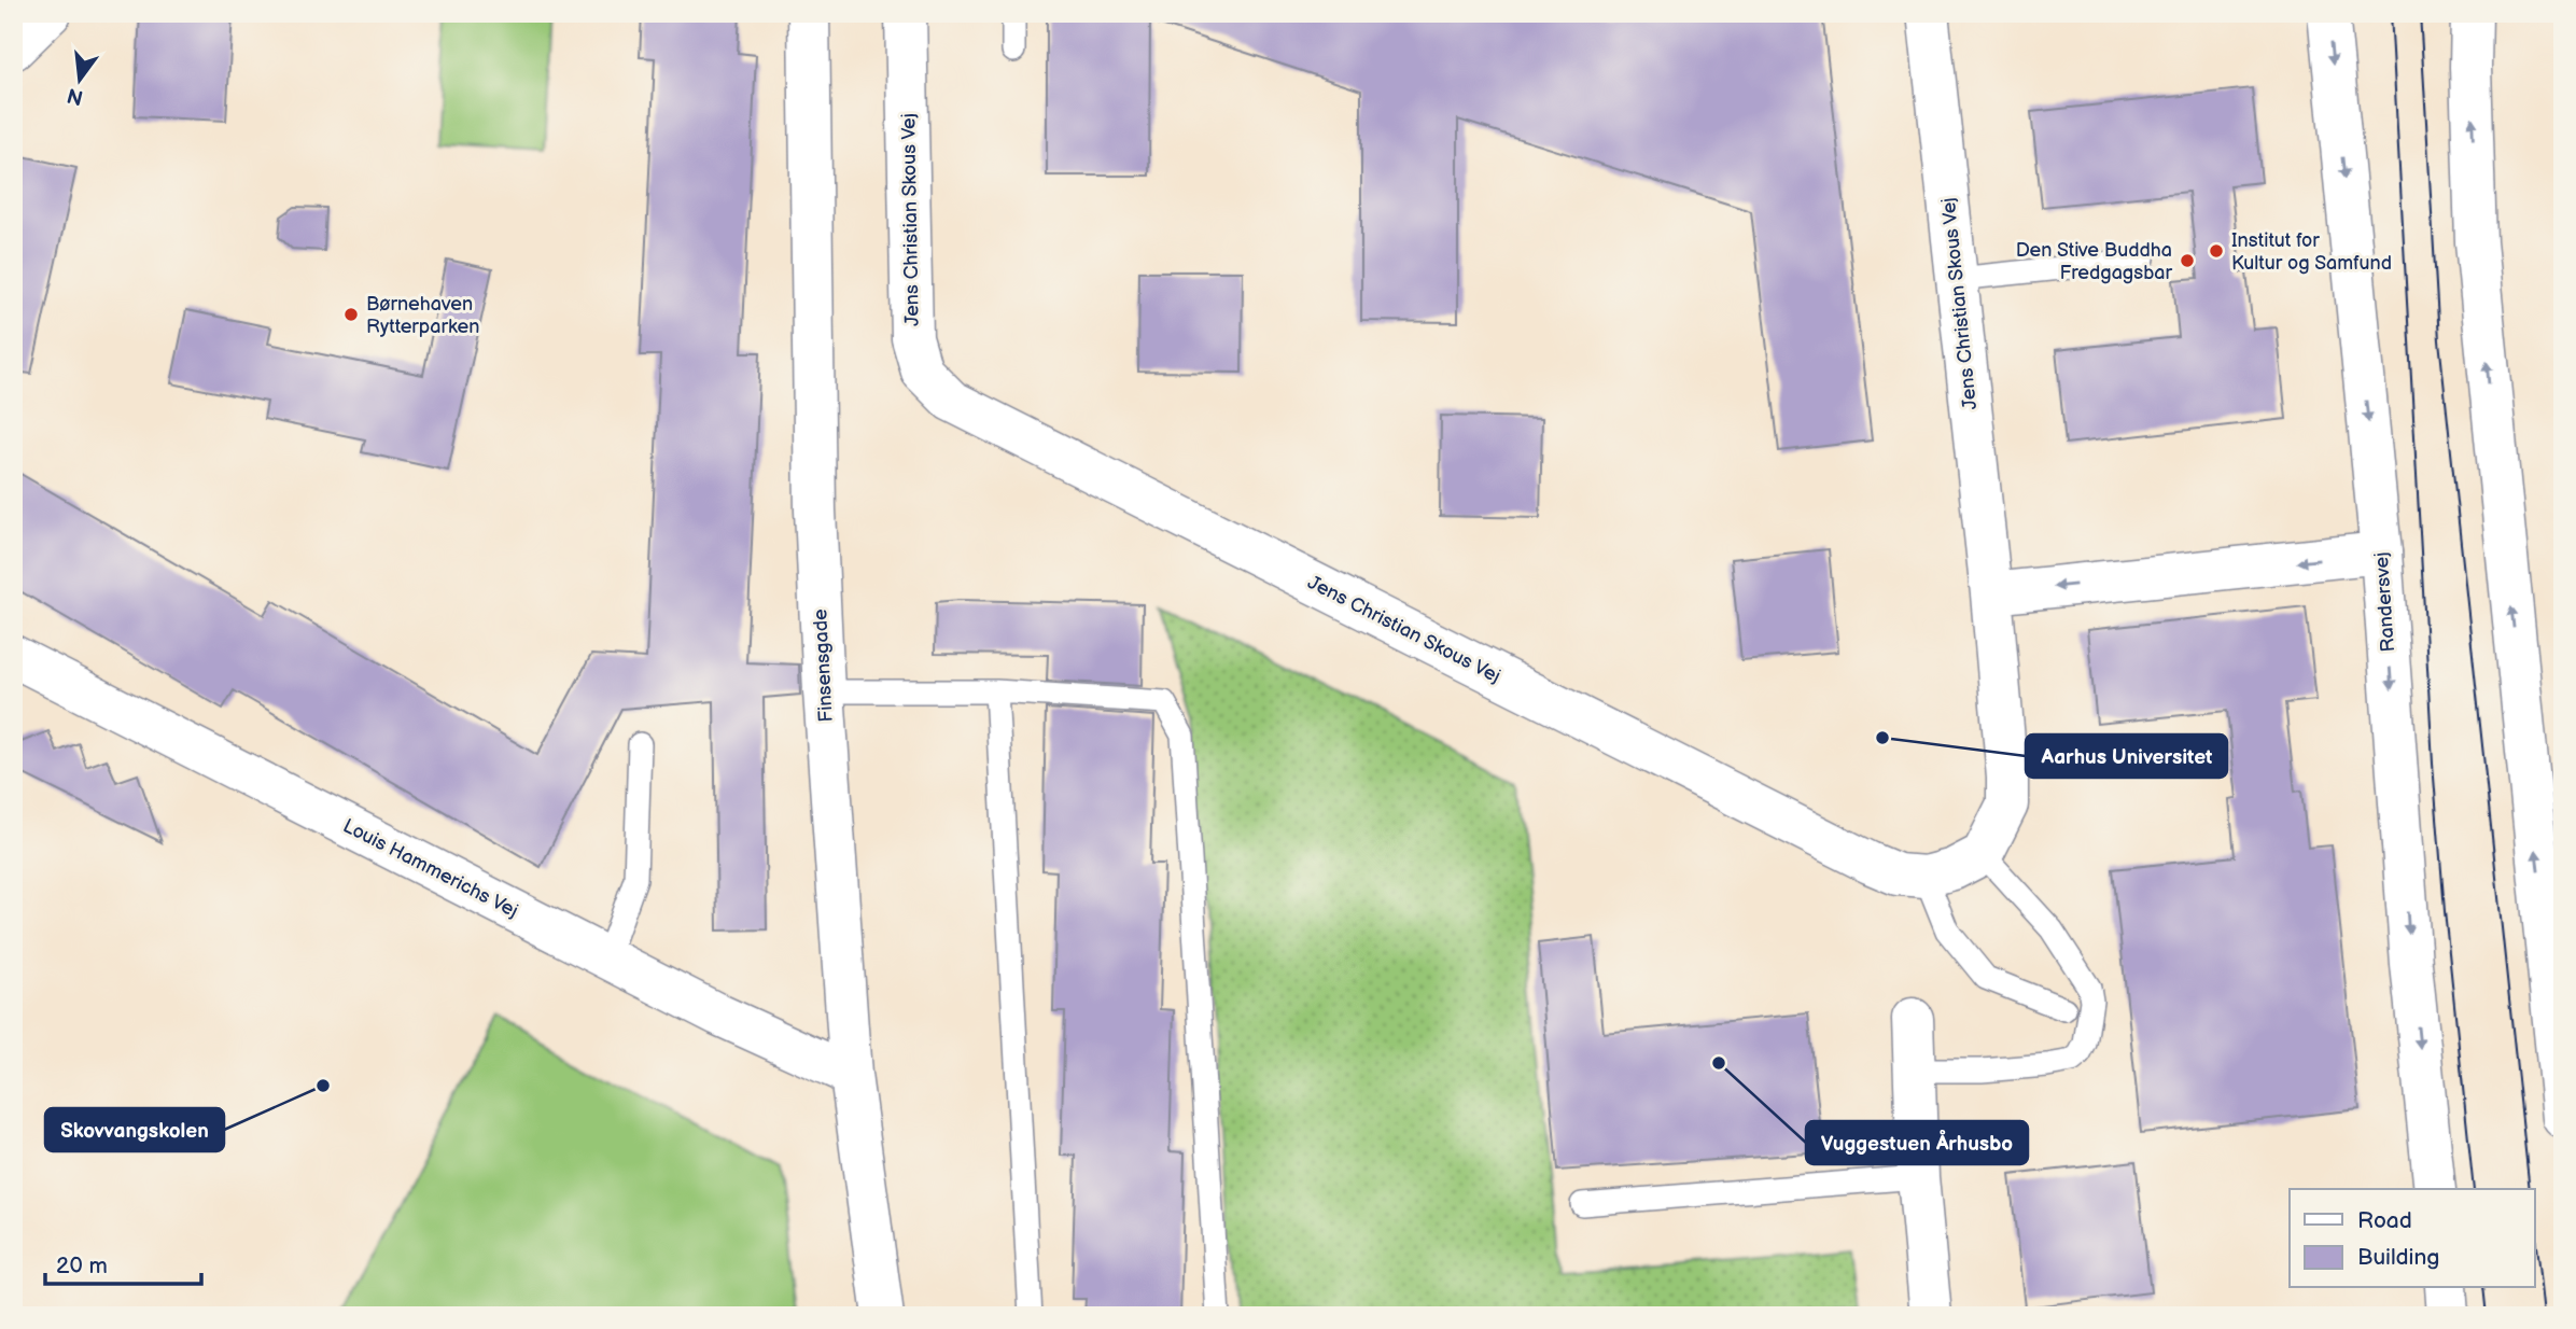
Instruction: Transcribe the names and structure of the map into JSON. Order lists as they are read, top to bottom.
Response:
{
  "streets": {
    "street": [
      "Jens Christian Skous Vej",
      "Randersvej",
      "Finsensgade",
      "Louis Hammerichs Vej"
    ]
  },
  "crossings": [
    ["Finsensgade", "Louis Hammerichs Vej"]
  ],
  "places": [
    "Institut for Kultur og Samfund",
    "Den Stive Buddha Fredgagsbar",
    "Børnehaven Rytterparken",
    "Aarhus Universitet",
    "Vuggestuen Århusbo",
    "Skovvangskolen"
  ],
  "legend": ["Road", "Building"],
  "scale_bar": "20 m",
  "north": "bottom"
}
